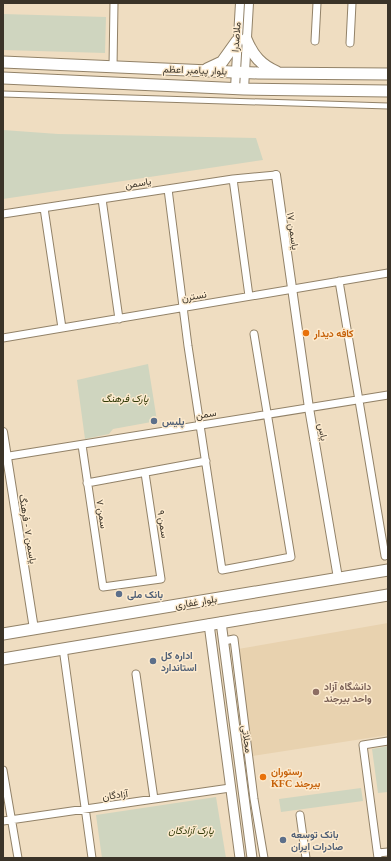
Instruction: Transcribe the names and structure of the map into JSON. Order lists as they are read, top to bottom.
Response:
{
  "streets": {
    "main road": ["بلوار پیامبر اعظم", "بلوار غفاری", "محلاتی"],
    "street": [
      "ملاصدرا",
      "یاسمن",
      "یاسمن ۱۷",
      "نسترن",
      "سمن",
      "یاس",
      "سمن ۷",
      "سمن ۹",
      "یاسمن ۷ - فرهنگ",
      "آزادگان"
    ]
  },
  "crossings": [
    ["ملاصدرا", "بلوار پیامبر اعظم"],
    ["یاسمن", "یاسمن ۱۷"],
    ["یاسمن ۱۷", "نسترن"],
    ["یاسمن ۱۷", "یاس"],
    ["نسترن", "یاس"],
    ["سمن", "یاس"],
    ["سمن", "سمن ۷"],
    ["سمن", "یاسمن ۷ - فرهنگ"],
    ["یاس", "بلوار غفاری"],
    ["سمن ۷", "سمن ۹"],
    ["یاسمن ۷ - فرهنگ", "بلوار غفاری"]
  ],
  "parks": ["پارک فرهنگ", "پارک آزادگان"],
  "places": [
    "کافه دیدار",
    "پلیس",
    "بانک ملی",
    "اداره کل استاندارد",
    "دانشگاه آزاد واحد بیرجند",
    "رستوران KFC بیرجند",
    "بانک توسعه صادرات ایران"
  ]
}
